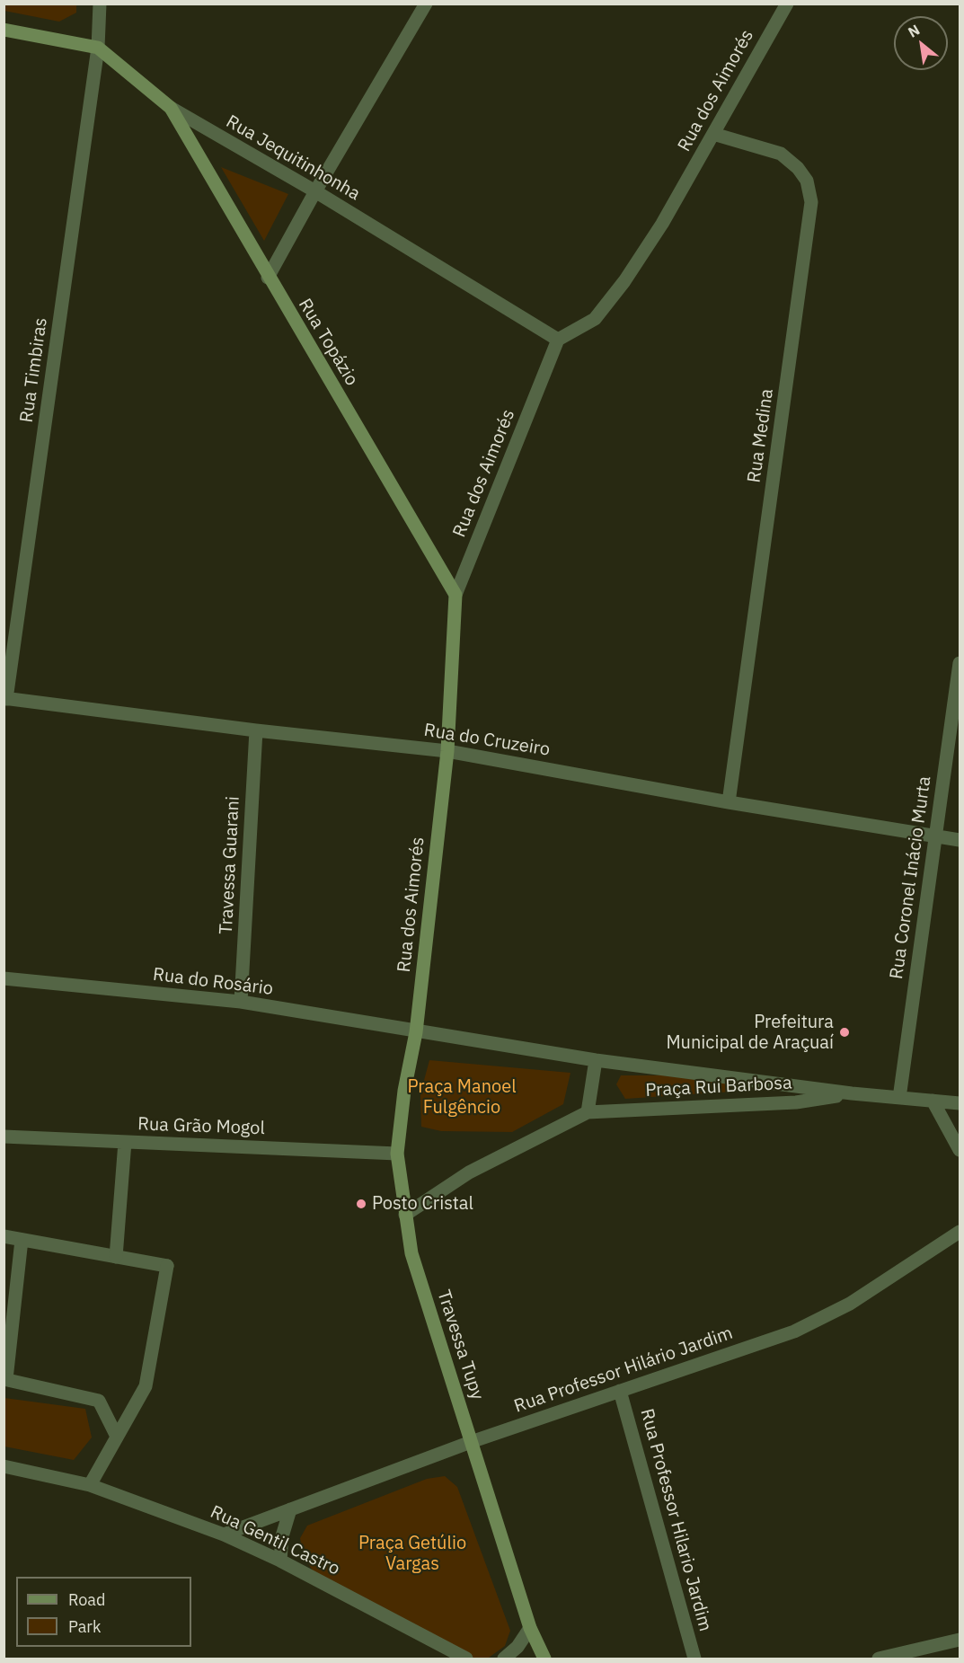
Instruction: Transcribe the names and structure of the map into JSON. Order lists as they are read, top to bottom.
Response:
{
  "streets": {
    "main road": [
      "Rua dos Aimorés",
      "Rua Jequitinhonha",
      "Rua Topázio",
      "Travessa Tupy"
    ],
    "street": [
      "Rua Timbiras",
      "Rua Medina",
      "Rua do Cruzeiro",
      "Travessa Guarani",
      "Rua Coronel Inácio Murta",
      "Rua do Rosário",
      "Praça Rui Barbosa",
      "Rua Grão Mogol",
      "Rua Professor Hilário Jardim",
      "Rua Professor Hilario Jardim",
      "Rua Gentil Castro"
    ]
  },
  "crossings": [
    ["Rua dos Aimorés", "Rua Jequitinhonha"],
    ["Rua dos Aimorés", "Rua Topázio"],
    ["Rua dos Aimorés", "Rua Medina"],
    ["Rua dos Aimorés", "Rua do Cruzeiro"],
    ["Rua dos Aimorés", "Rua do Rosário"],
    ["Rua dos Aimorés", "Travessa Tupy"],
    ["Rua Jequitinhonha", "Rua Topázio"],
    ["Rua Jequitinhonha", "Rua Timbiras"],
    ["Rua Timbiras", "Rua do Cruzeiro"],
    ["Rua Medina", "Rua do Cruzeiro"],
    ["Rua do Cruzeiro", "Travessa Guarani"],
    ["Rua do Cruzeiro", "Rua Coronel Inácio Murta"],
    ["Travessa Guarani", "Rua do Rosário"],
    ["Rua Coronel Inácio Murta", "Praça Rui Barbosa"],
    ["Rua do Rosário", "Travessa Tupy"],
    ["Rua Grão Mogol", "Travessa Tupy"],
    ["Travessa Tupy", "Rua Professor Hilário Jardim"],
    ["Rua Professor Hilário Jardim", "Rua Professor Hilario Jardim"],
    ["Rua Professor Hilário Jardim", "Rua Gentil Castro"]
  ],
  "parks": ["Praça Manoel Fulgêncio", "Praça Getúlio Vargas"],
  "places": ["Prefeitura Municipal de Araçuaí", "Posto Cristal"],
  "legend": ["Road", "Park"],
  "north": "top left"
}
